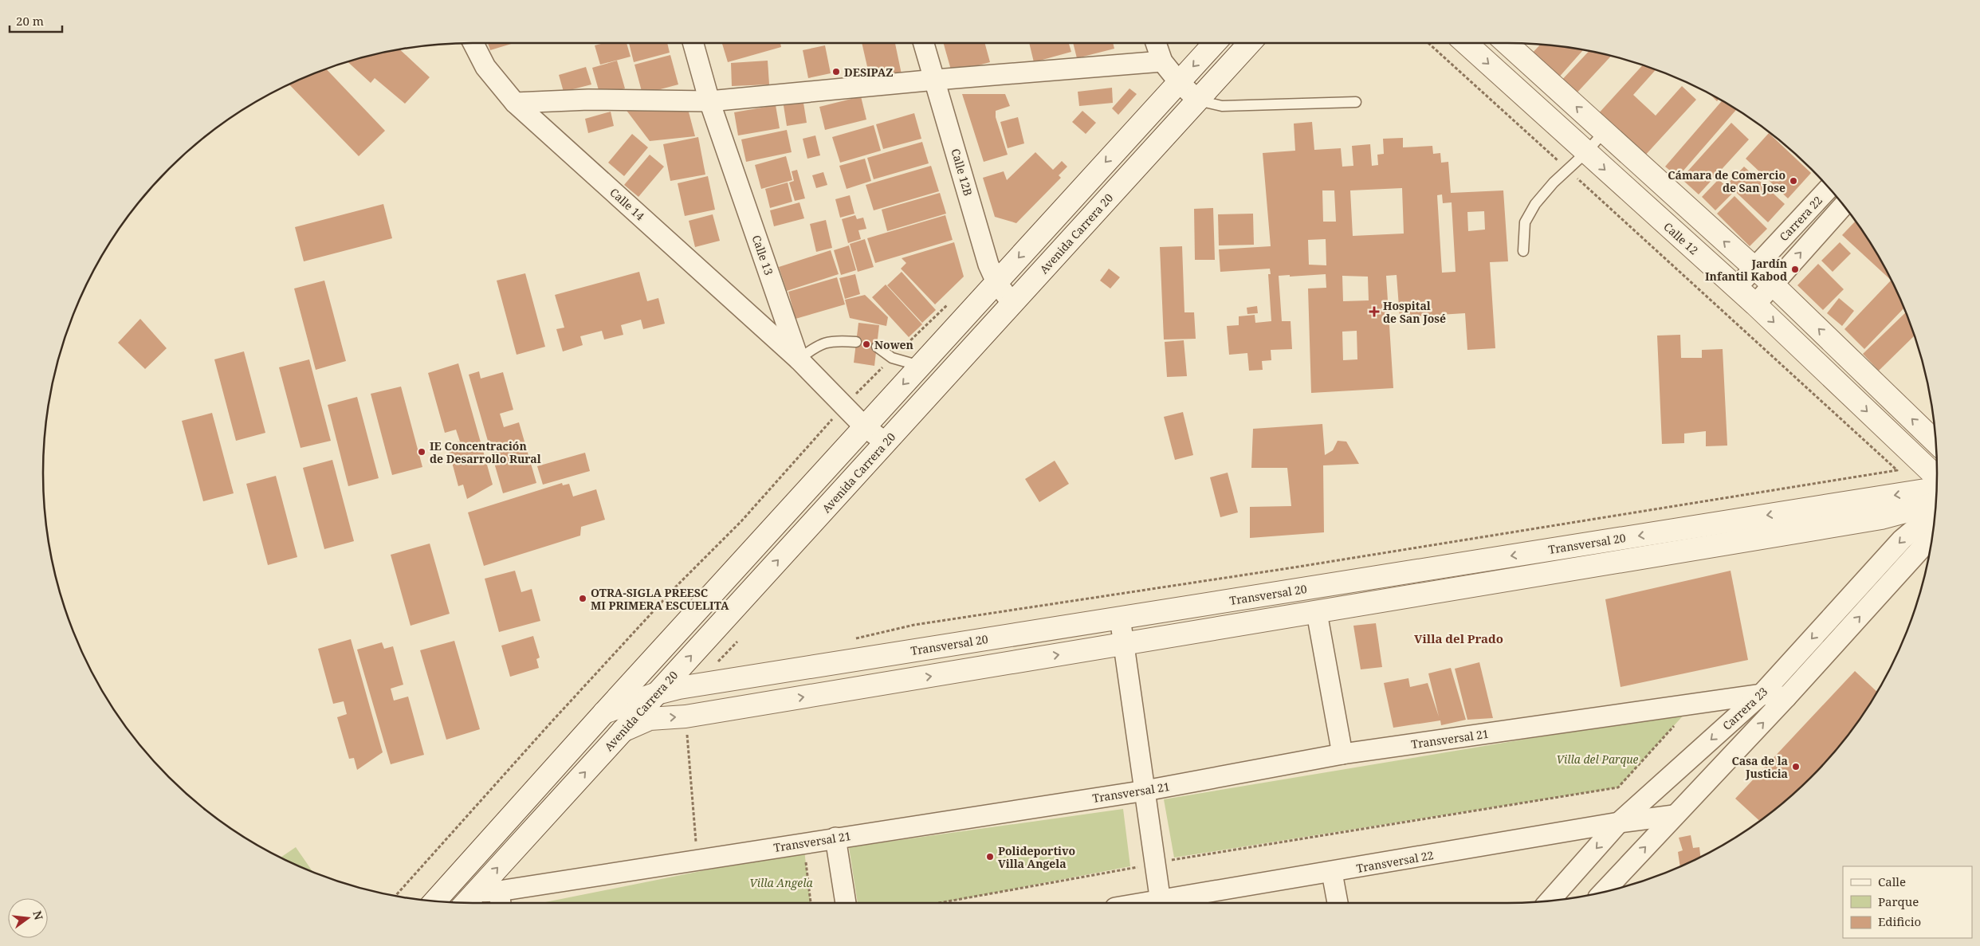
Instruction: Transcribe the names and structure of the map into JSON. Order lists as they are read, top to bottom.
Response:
{
  "streets": {
    "street": [
      "Calle 12B",
      "Calle 14",
      "Carrera 22",
      "Avenida Carrera 20",
      "Calle 12",
      "Calle 13",
      "Transversal 20",
      "Carrera 23",
      "Transversal 21",
      "Transversal 22"
    ]
  },
  "crossings": [
    ["Calle 12B", "Avenida Carrera 20"],
    ["Calle 14", "Calle 13"],
    ["Carrera 22", "Calle 12"],
    ["Avenida Carrera 20", "Calle 13"],
    ["Avenida Carrera 20", "Transversal 20"],
    ["Avenida Carrera 20", "Transversal 21"],
    ["Carrera 23", "Transversal 21"],
    ["Carrera 23", "Transversal 22"]
  ],
  "districts": ["Villa del Prado"],
  "parks": ["Villa del Parque", "Villa Angela"],
  "places": {
    "other": [
      "DESIPAZ",
      "Cámara de Comercio de San Jose",
      "Jardín Infantil Kabod",
      "Nowen",
      "IE Concentración de Desarrollo Rural",
      "OTRA-SIGLA PREESC MI PRIMERA ESCUELITA",
      "Casa de la Justicia",
      "Polideportivo Villa Angela"
    ],
    "health": ["Hospital de San José"]
  },
  "legend": ["Calle", "Parque", "Edificio"],
  "scale_bar": "20 m",
  "north": "right"
}
